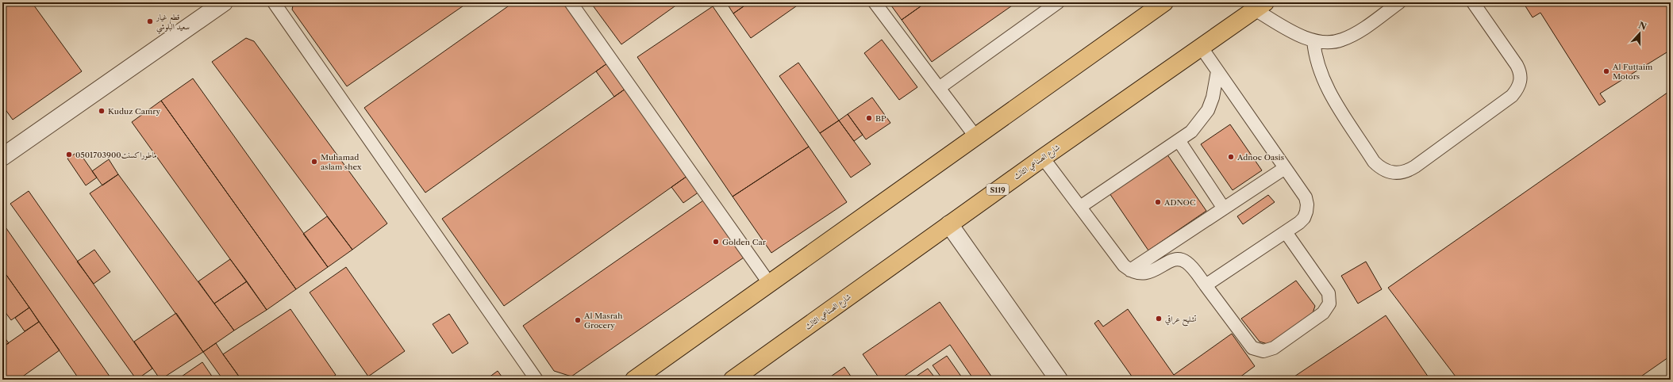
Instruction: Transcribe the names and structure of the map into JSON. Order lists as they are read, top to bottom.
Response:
{
  "streets": {
    "main road": ["شارع الصناعي الثالث", "S119"]
  },
  "places": [
    "قطع غيار سعيد البلوشي",
    "Al Futtaim Motors",
    "Kuduz Camry",
    "BP",
    "ماطوراكسنت0501703900",
    "Adnoc Oasis",
    "Muhamad aslam shex",
    "ADNOC",
    "Golden Car",
    "تشليح عراقي",
    "Al Masrah Grocery"
  ],
  "north": "top"
}
